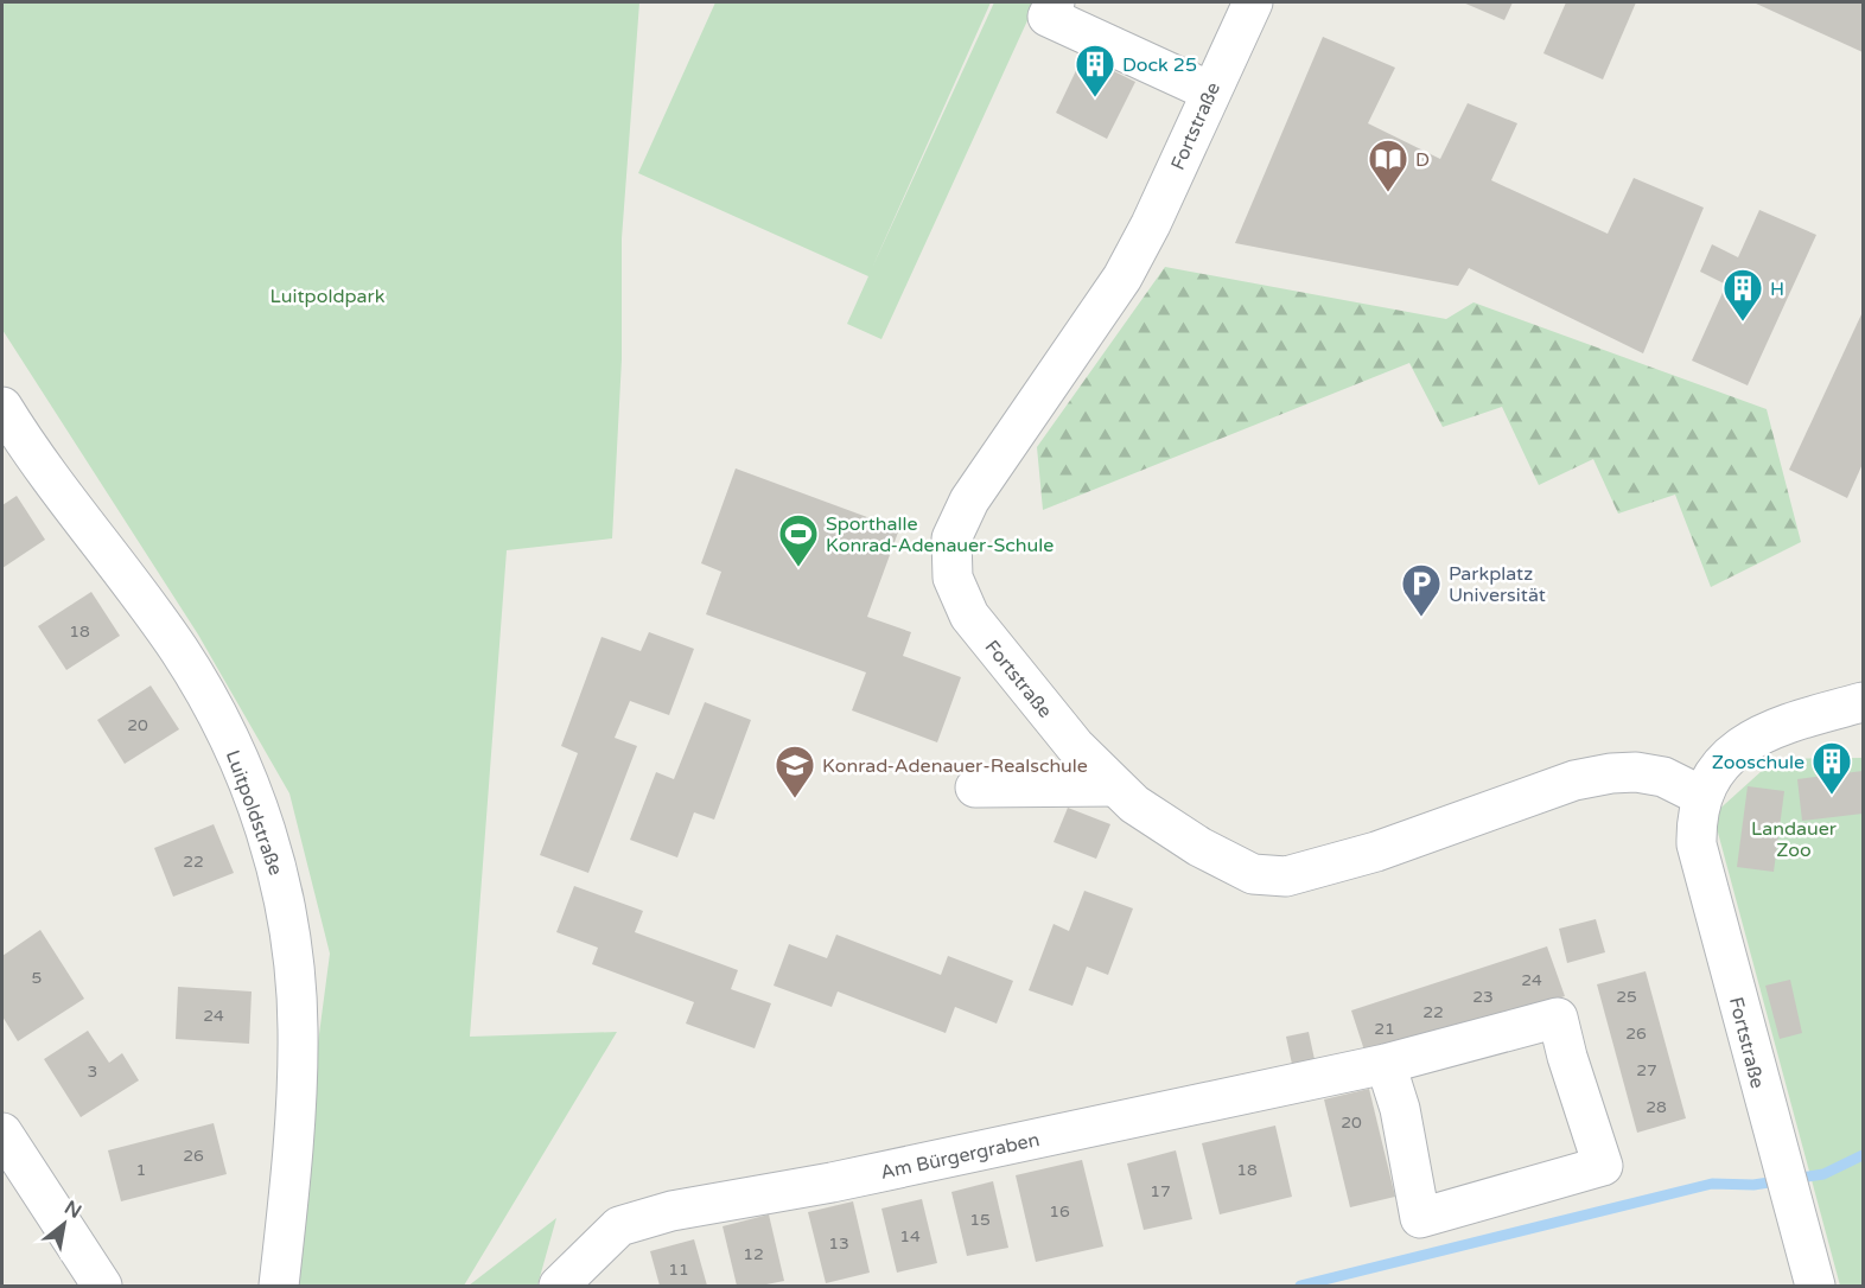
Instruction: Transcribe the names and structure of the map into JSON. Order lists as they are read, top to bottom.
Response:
{
  "streets": {
    "street": ["Fortstraße", "Luitpoldstraße", "Am Bürgergraben"]
  },
  "parks": ["Luitpoldpark", "Landauer Zoo"],
  "places": {
    "building": ["Dock 25", "H", "Zooschule"],
    "library": ["D"],
    "sports": ["Sporthalle Konrad-Adenauer-Schule"],
    "parking": ["Parkplatz Universität"],
    "school or university": ["Konrad-Adenauer-Realschule"]
  },
  "house_numbers": [
    "18",
    "20",
    "22",
    "5",
    "24",
    "23",
    "25",
    "22",
    "24",
    "21",
    "26",
    "27",
    "3",
    "28",
    "20",
    "26",
    "1",
    "18",
    "17",
    "16",
    "15",
    "14",
    "13",
    "12",
    "11"
  ],
  "north": "top right"
}
